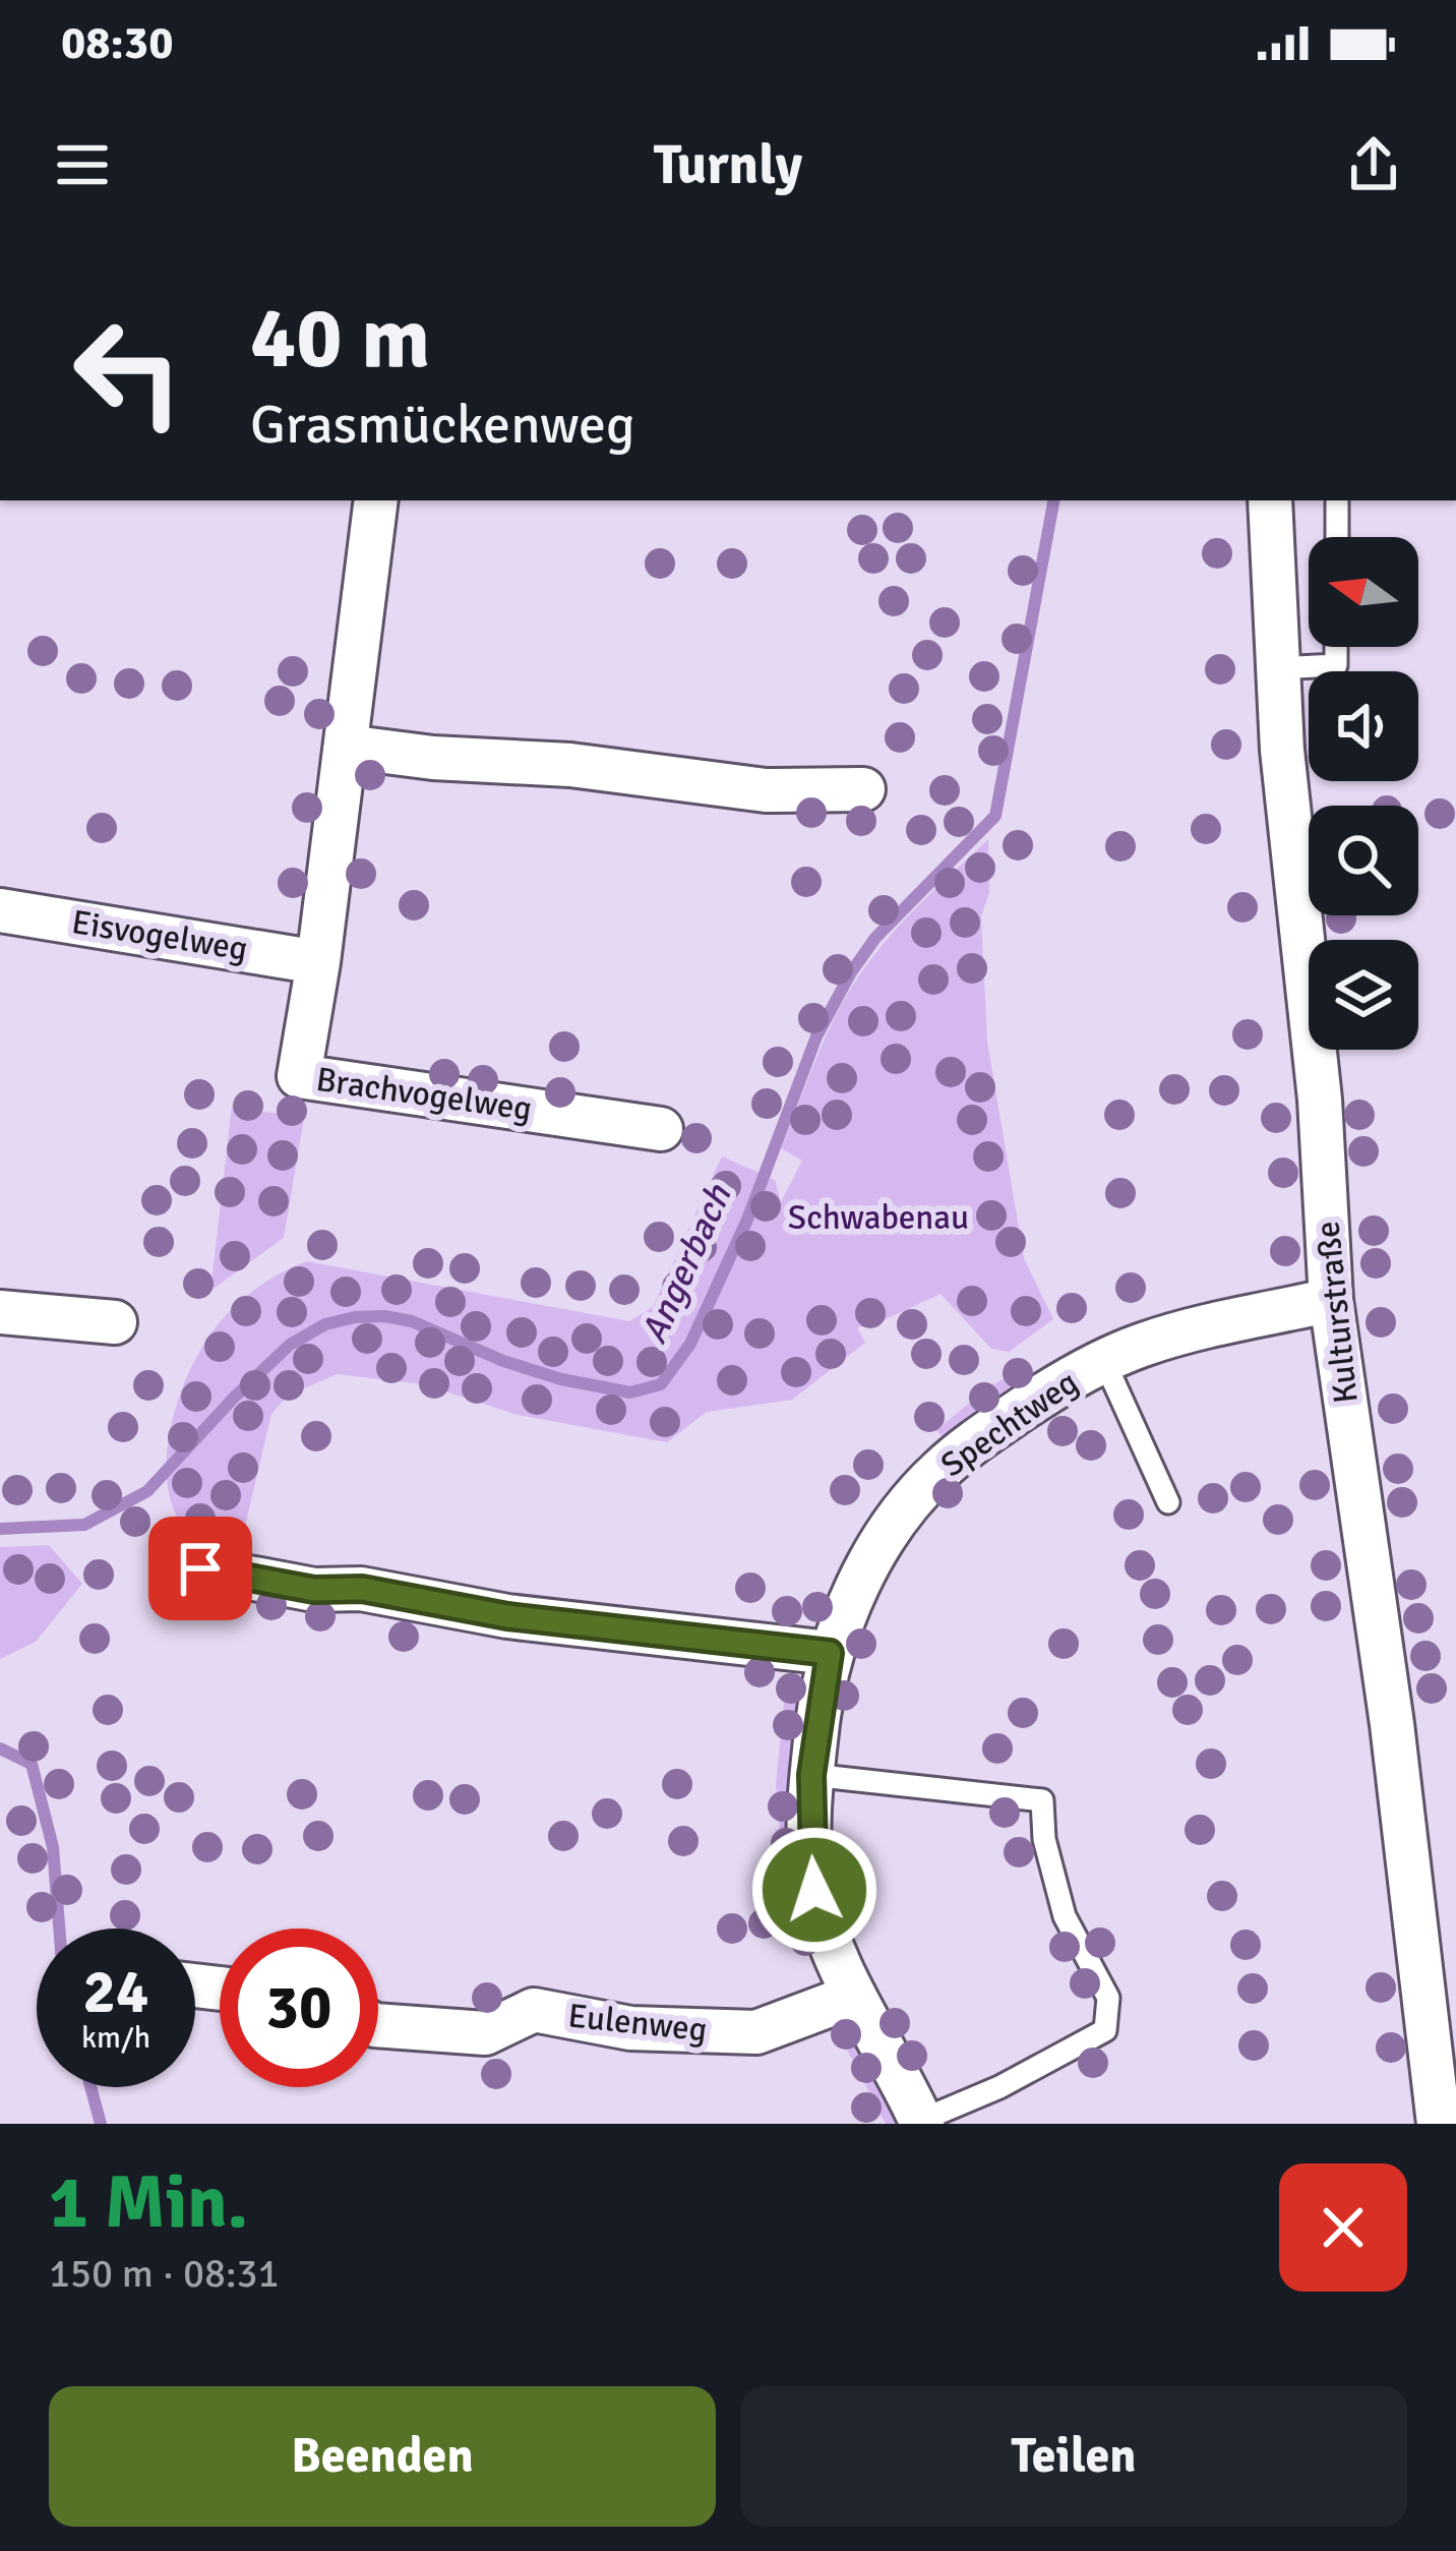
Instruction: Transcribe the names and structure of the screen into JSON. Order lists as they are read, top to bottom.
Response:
{
  "streets": {
    "street": [
      "Eisvogelweg",
      "Brachvogelweg",
      "Kulturstraße",
      "Spechtweg",
      "Eulenweg"
    ]
  },
  "crossings": [
    ["Eisvogelweg", "Brachvogelweg"],
    ["Kulturstraße", "Spechtweg"],
    ["Spechtweg", "Eulenweg"]
  ],
  "water": ["Angerbach"],
  "parks": ["Schwabenau"],
  "north": "left",
  "page": {
    "status": "08:30",
    "header": "Turnly",
    "turn": ["40 m", "Grasmückenweg"],
    "speed": "24 km/h",
    "limit": "30",
    "heading": ["1 Min.", "150 m · 08:31"],
    "buttons": ["Beenden", "Teilen"]
  }
}
